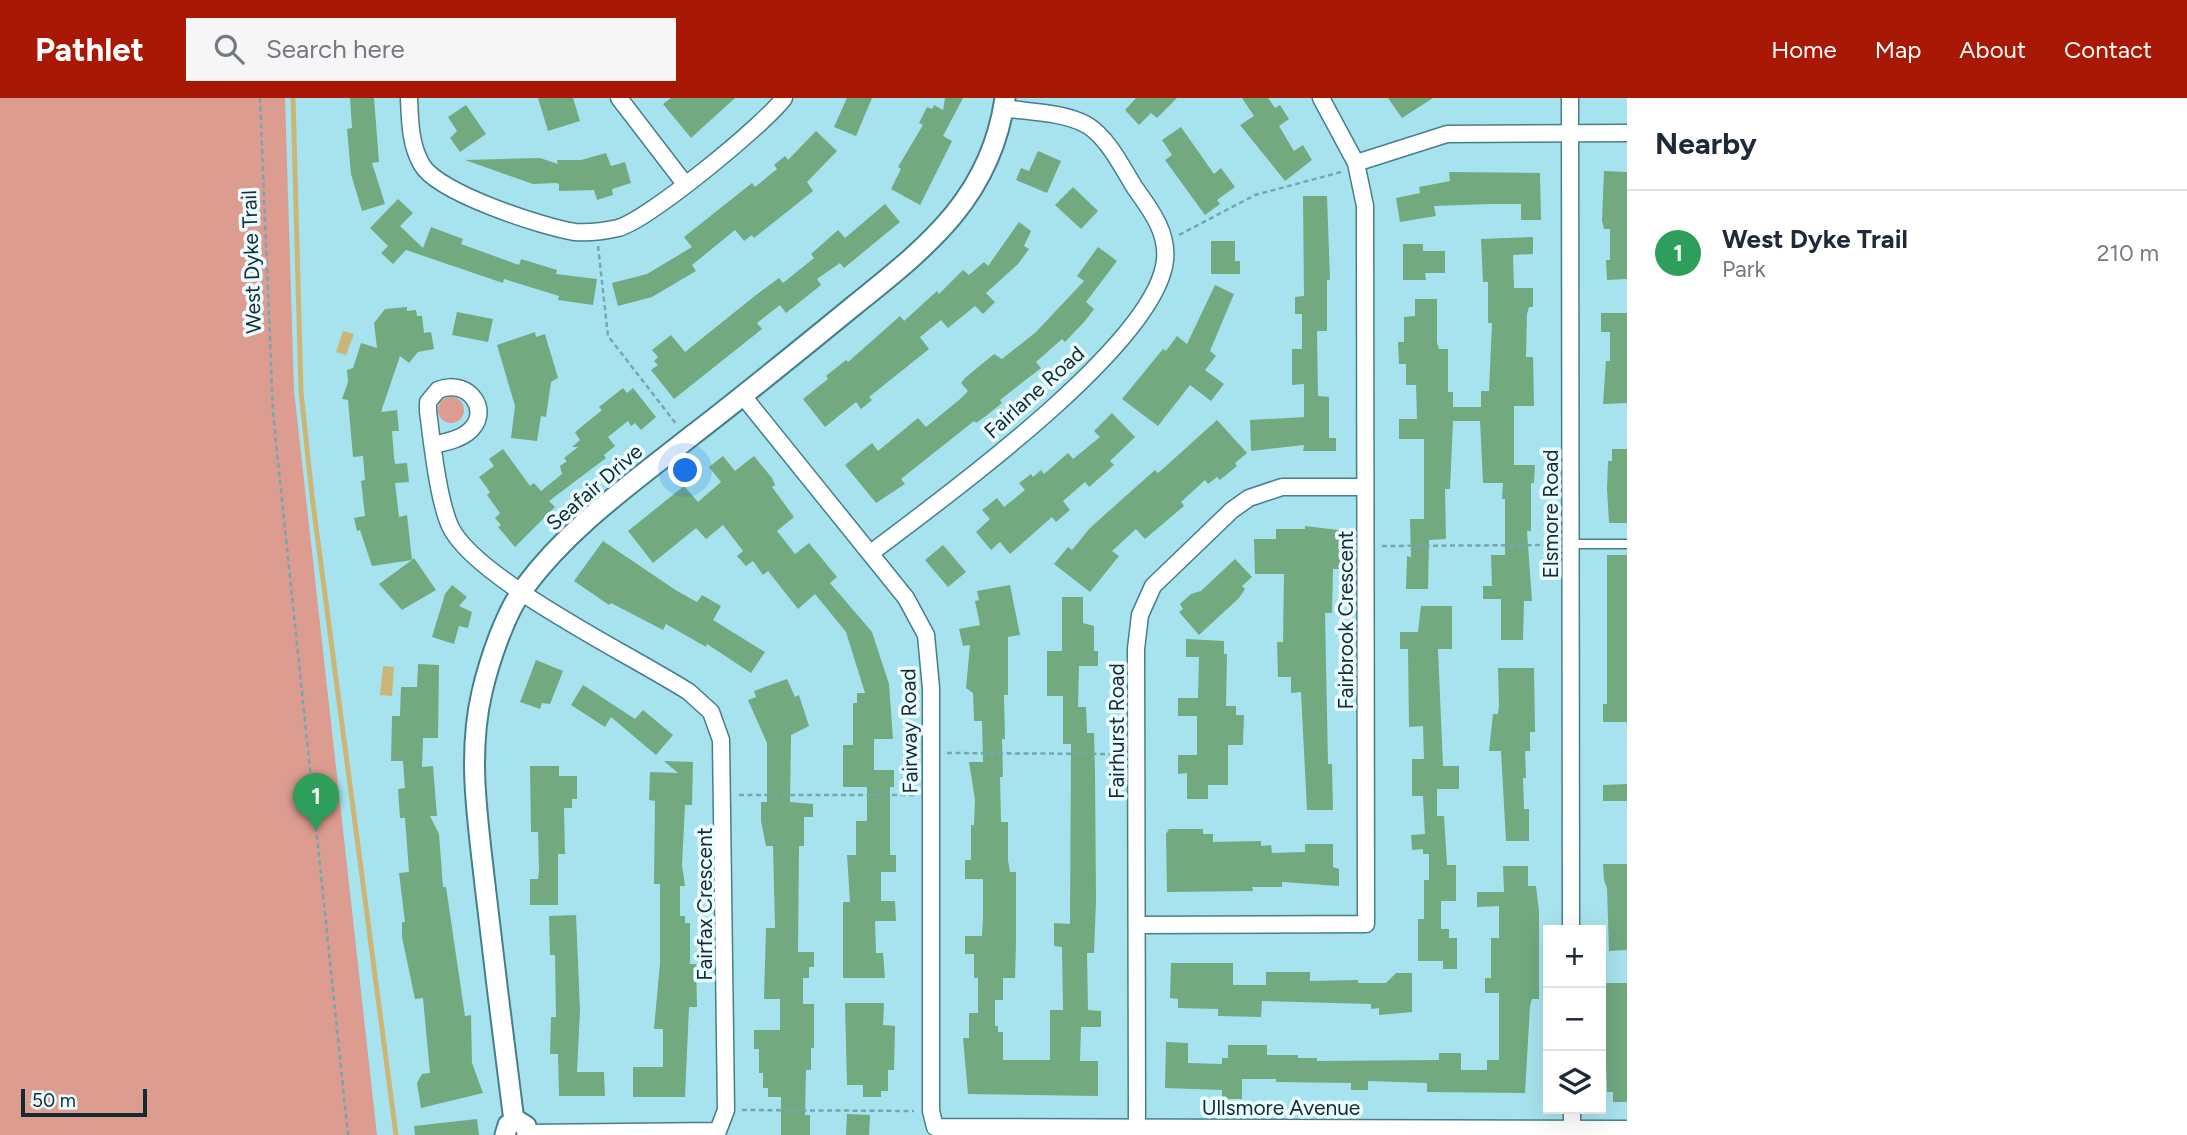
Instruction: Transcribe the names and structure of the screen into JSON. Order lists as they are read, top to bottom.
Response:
{
  "streets": {
    "street": [
      "Fairlane Road",
      "Seafair Drive",
      "Elsmore Road",
      "Fairbrook Crescent",
      "Fairway Road",
      "Fairhurst Road",
      "Fairfax Crescent",
      "Ullsmore Avenue"
    ],
    "path": ["West Dyke Trail"]
  },
  "crossings": [
    ["Fairlane Road", "Seafair Drive"],
    ["Fairlane Road", "Fairway Road"],
    ["Seafair Drive", "Fairway Road"],
    ["Seafair Drive", "Fairfax Crescent"],
    ["Fairbrook Crescent", "Fairhurst Road"],
    ["Fairway Road", "Ullsmore Avenue"],
    ["Fairhurst Road", "Ullsmore Avenue"]
  ],
  "scale_bar": "50 m",
  "page": {
    "header": "Pathlet",
    "search": "Search here",
    "nav": [
      "Home",
      "Map",
      "About",
      "Contact"
    ],
    "heading": "Nearby",
    "list": [
      {
        "mark": "1",
        "name": "West Dyke Trail",
        "note": "Park",
        "value": "210 m"
      }
    ],
    "pins": "1",
    "map_buttons": ["+", "−"],
    "scale": "50 m"
  }
}
